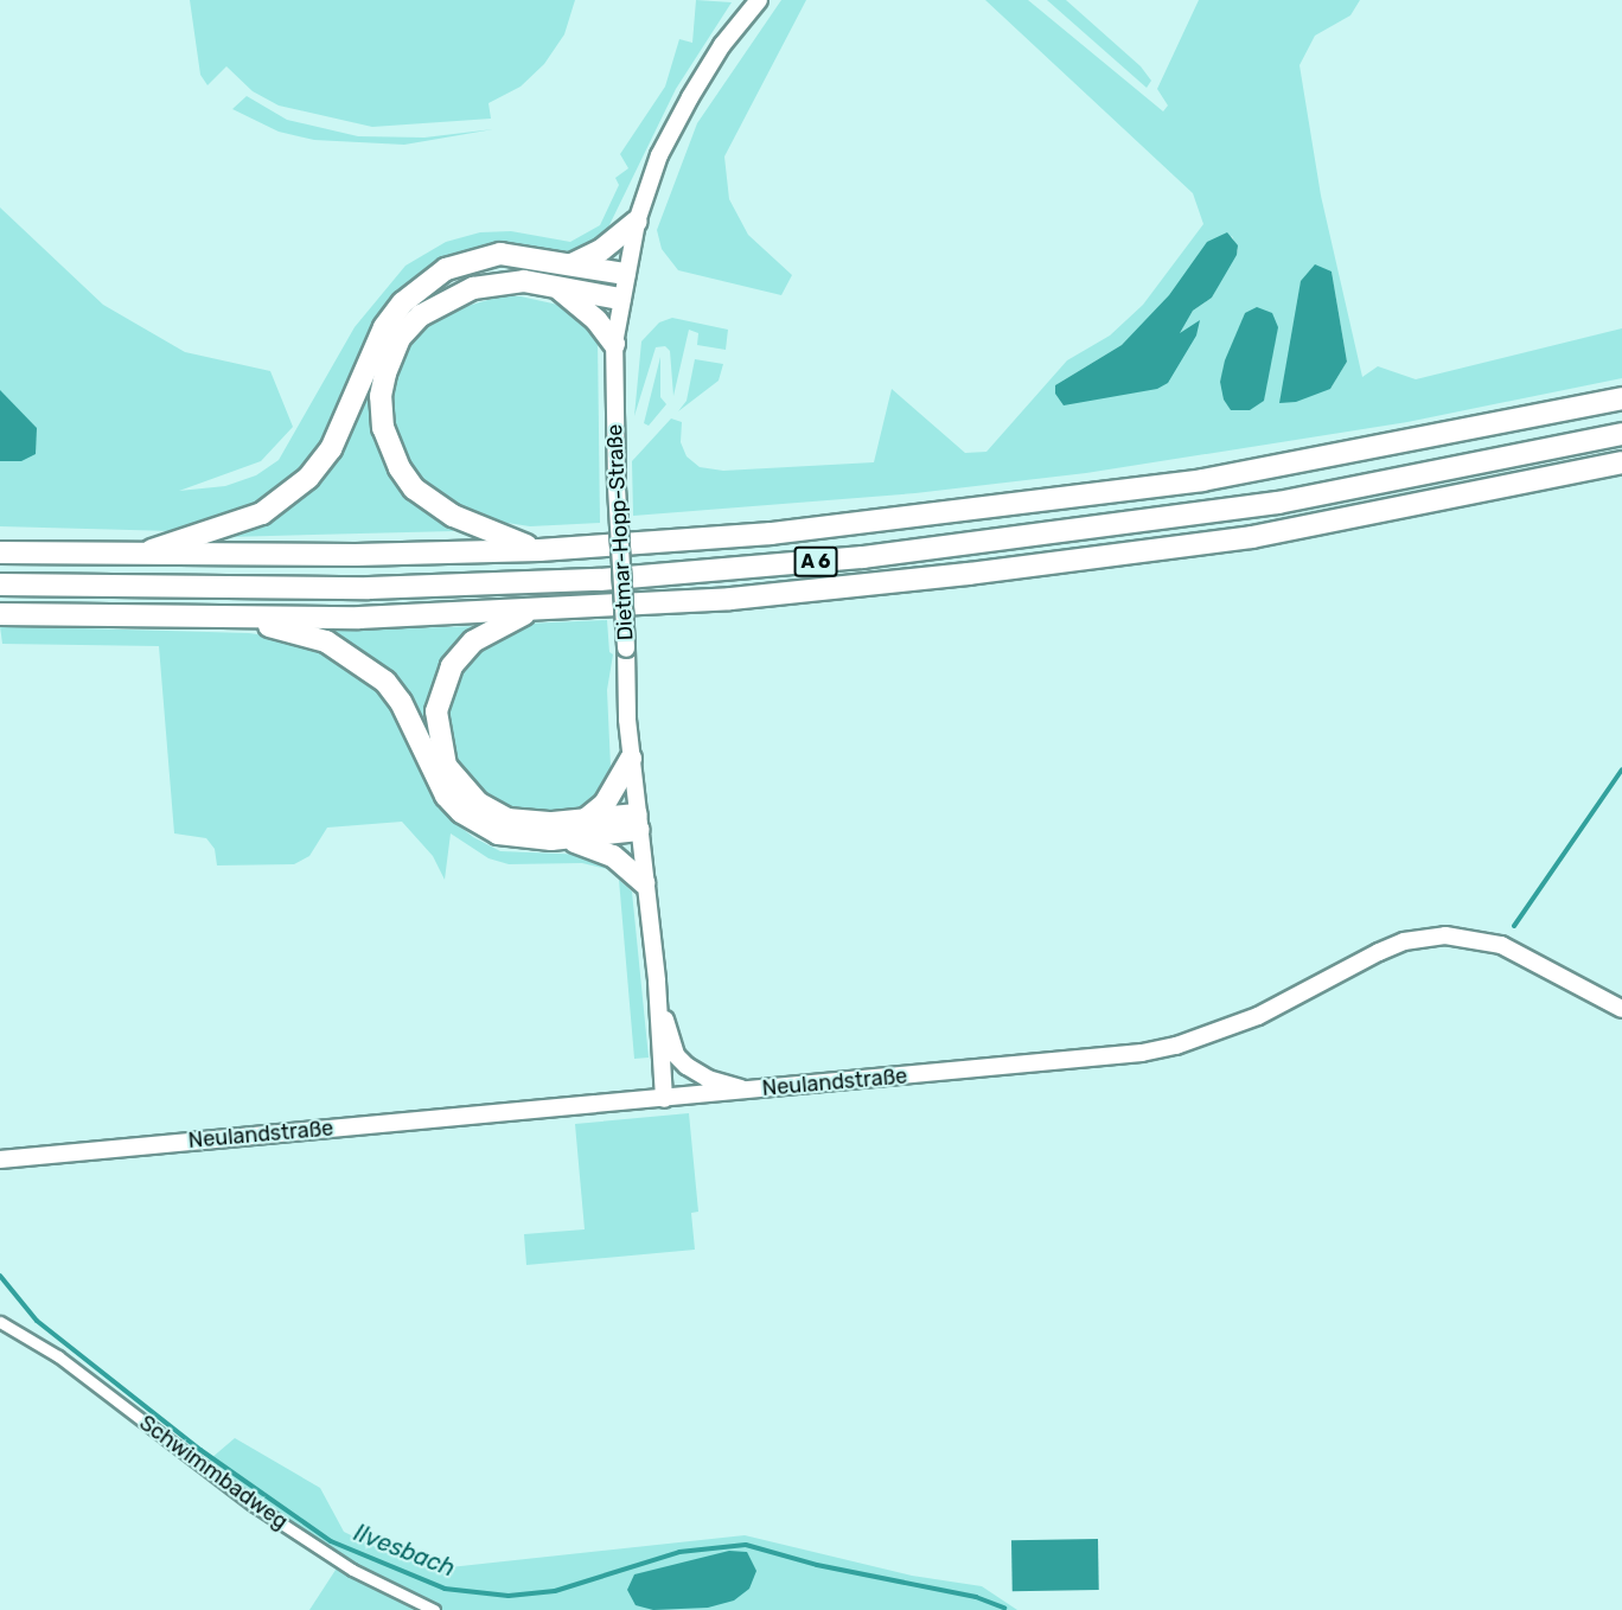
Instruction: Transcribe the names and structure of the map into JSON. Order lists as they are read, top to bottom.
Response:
{
  "streets": {
    "highway": ["A 6"],
    "street": ["Dietmar-Hopp-Straße", "Neulandstraße", "Schwimmbadweg"]
  },
  "crossings": [
    ["Dietmar-Hopp-Straße", "Neulandstraße"]
  ],
  "water": ["Ilvesbach"]
}
